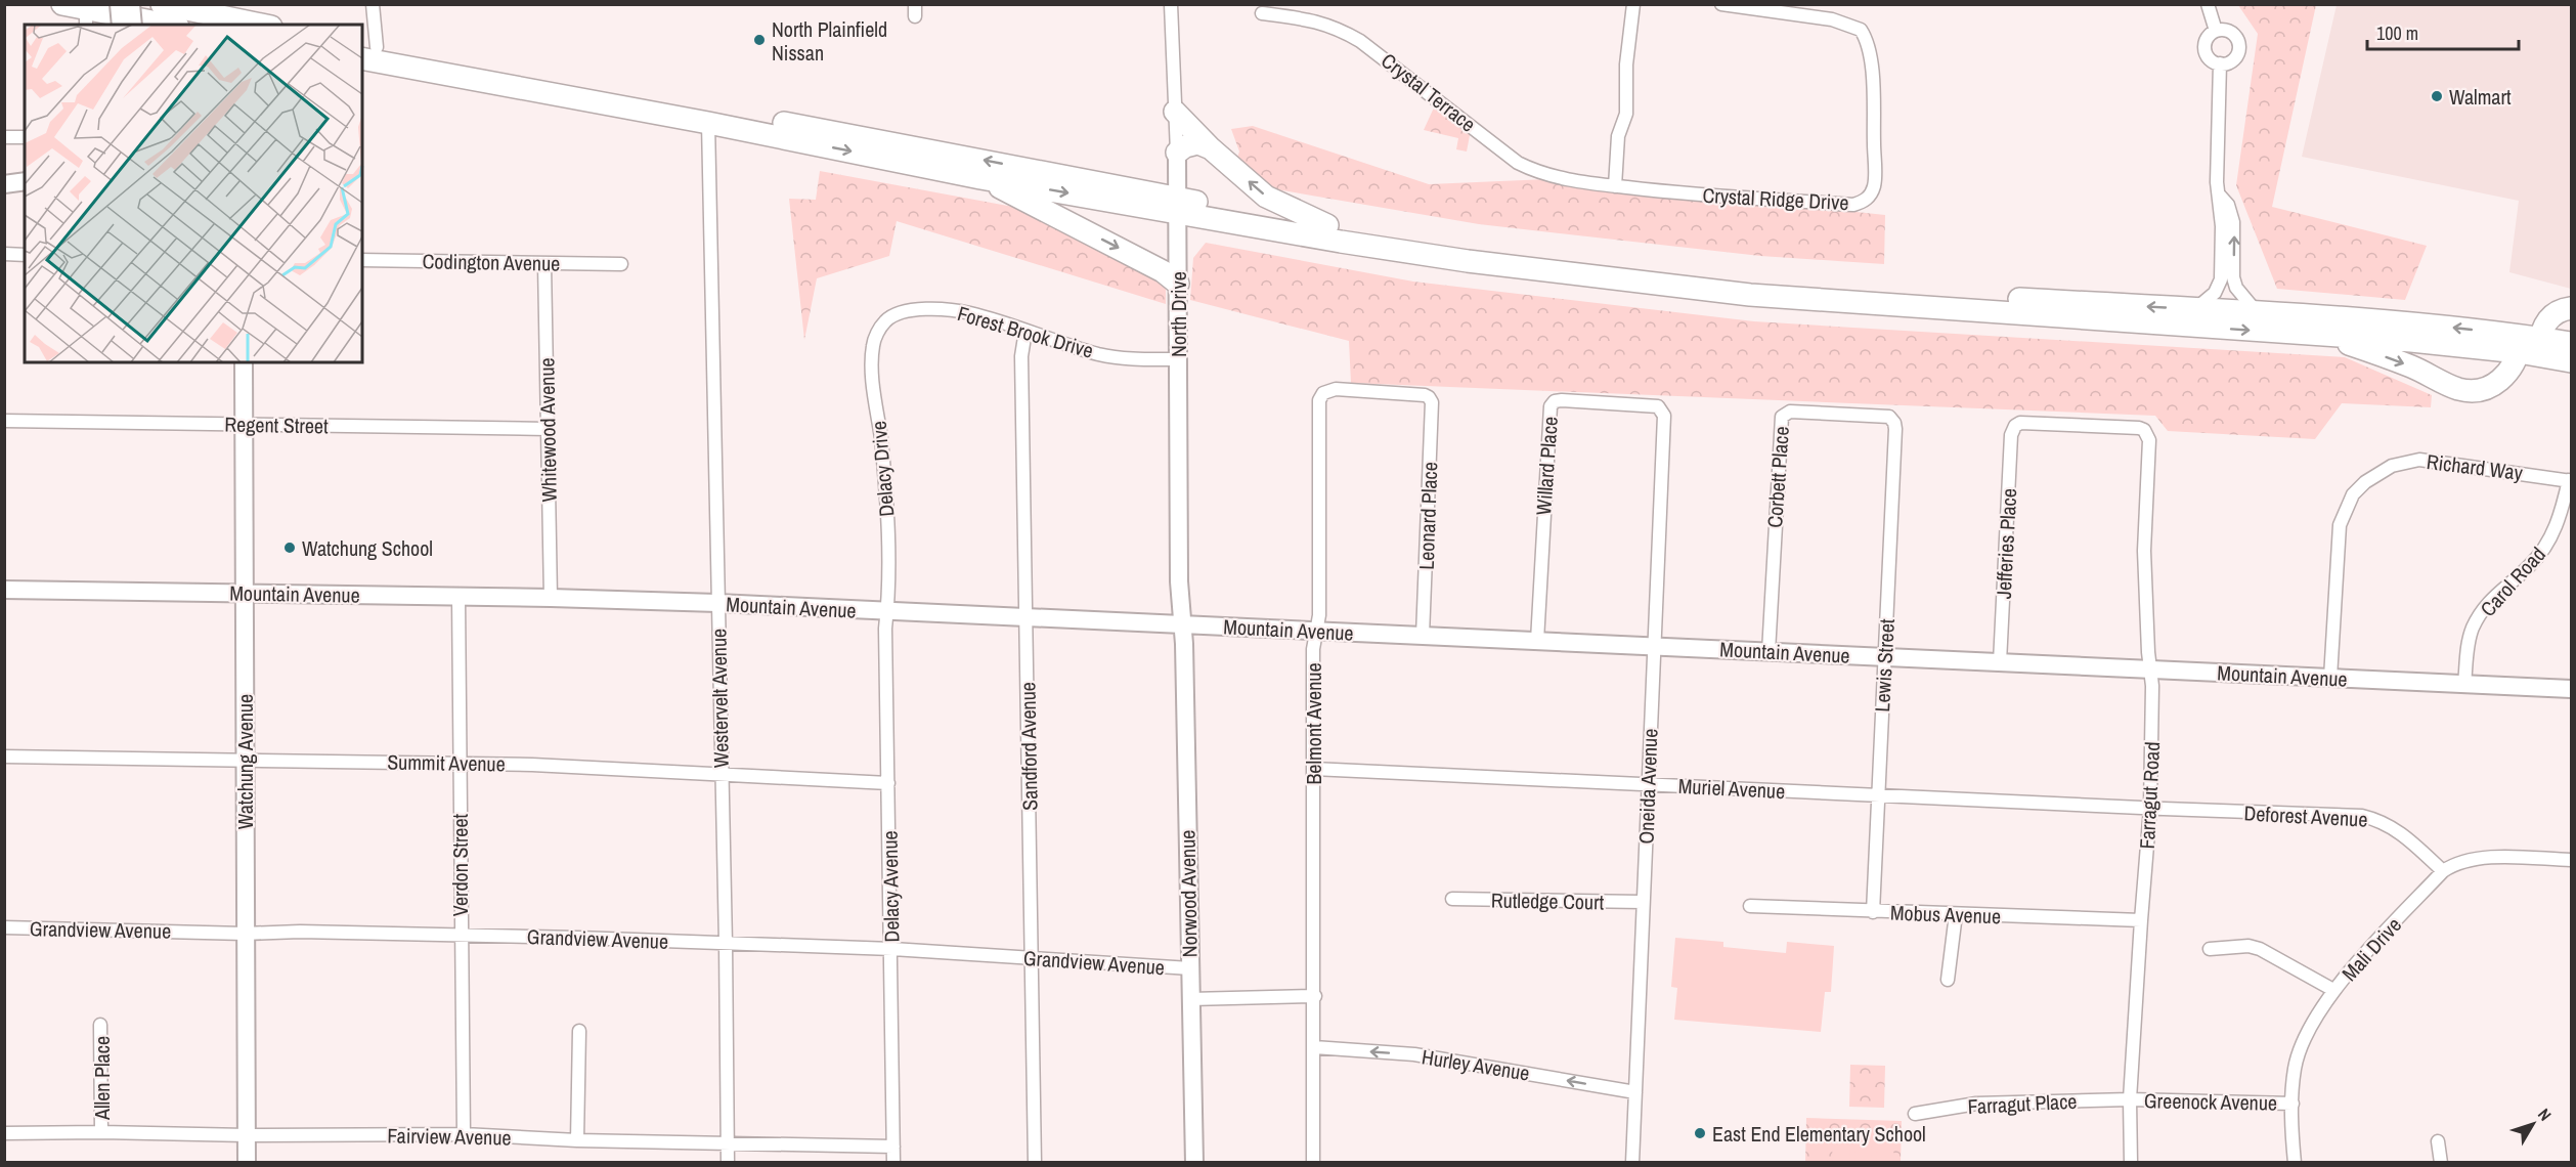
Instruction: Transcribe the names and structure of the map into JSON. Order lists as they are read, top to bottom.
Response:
{
  "streets": {
    "street": [
      "Crystal Terrace",
      "Crystal Ridge Drive",
      "Codington Avenue",
      "North Drive",
      "Forest Brook Drive",
      "Regent Street",
      "Whitewood Avenue",
      "Willard Place",
      "Richard Way",
      "Delacy Drive",
      "Corbett Place",
      "Leonard Place",
      "Jefferies Place",
      "Carol Road",
      "Mountain Avenue",
      "Lewis Street",
      "Westervelt Avenue",
      "Belmont Avenue",
      "Sandford Avenue",
      "Watchung Avenue",
      "Summit Avenue",
      "Oneida Avenue",
      "Muriel Avenue",
      "Farragut Road",
      "Deforest Avenue",
      "Verdon Street",
      "Delacy Avenue",
      "Norwood Avenue",
      "Rutledge Court",
      "Mobus Avenue",
      "Grandview Avenue",
      "Mali Drive",
      "Hurley Avenue",
      "Allen Place",
      "Greenock Avenue",
      "Farragut Place",
      "Fairview Avenue"
    ]
  },
  "crossings": [
    ["Crystal Terrace", "Crystal Ridge Drive"],
    ["Codington Avenue", "Whitewood Avenue"],
    ["North Drive", "Forest Brook Drive"],
    ["North Drive", "Mountain Avenue"],
    ["North Drive", "Norwood Avenue"],
    ["Forest Brook Drive", "Delacy Drive"],
    ["Forest Brook Drive", "Sandford Avenue"],
    ["Regent Street", "Whitewood Avenue"],
    ["Regent Street", "Watchung Avenue"],
    ["Whitewood Avenue", "Mountain Avenue"],
    ["Willard Place", "Mountain Avenue"],
    ["Willard Place", "Oneida Avenue"],
    ["Richard Way", "Carol Road"],
    ["Richard Way", "Mountain Avenue"],
    ["Delacy Drive", "Mountain Avenue"],
    ["Delacy Drive", "Delacy Avenue"],
    ["Corbett Place", "Mountain Avenue"],
    ["Corbett Place", "Lewis Street"],
    ["Leonard Place", "Mountain Avenue"],
    ["Leonard Place", "Belmont Avenue"],
    ["Jefferies Place", "Mountain Avenue"],
    ["Jefferies Place", "Farragut Road"],
    ["Carol Road", "Mountain Avenue"],
    ["Mountain Avenue", "Lewis Street"],
    ["Mountain Avenue", "Westervelt Avenue"],
    ["Mountain Avenue", "Belmont Avenue"],
    ["Mountain Avenue", "Sandford Avenue"],
    ["Mountain Avenue", "Watchung Avenue"],
    ["Mountain Avenue", "Oneida Avenue"],
    ["Mountain Avenue", "Farragut Road"],
    ["Mountain Avenue", "Verdon Street"],
    ["Mountain Avenue", "Delacy Avenue"],
    ["Mountain Avenue", "Norwood Avenue"],
    ["Lewis Street", "Muriel Avenue"],
    ["Lewis Street", "Mobus Avenue"],
    ["Westervelt Avenue", "Summit Avenue"],
    ["Westervelt Avenue", "Grandview Avenue"],
    ["Westervelt Avenue", "Fairview Avenue"],
    ["Belmont Avenue", "Muriel Avenue"],
    ["Belmont Avenue", "Hurley Avenue"],
    ["Sandford Avenue", "Grandview Avenue"],
    ["Watchung Avenue", "Summit Avenue"],
    ["Watchung Avenue", "Grandview Avenue"],
    ["Watchung Avenue", "Fairview Avenue"],
    ["Summit Avenue", "Verdon Street"],
    ["Summit Avenue", "Delacy Avenue"],
    ["Oneida Avenue", "Muriel Avenue"],
    ["Oneida Avenue", "Rutledge Court"],
    ["Oneida Avenue", "Hurley Avenue"],
    ["Muriel Avenue", "Farragut Road"],
    ["Muriel Avenue", "Deforest Avenue"],
    ["Farragut Road", "Deforest Avenue"],
    ["Farragut Road", "Mobus Avenue"],
    ["Farragut Road", "Greenock Avenue"],
    ["Farragut Road", "Farragut Place"],
    ["Deforest Avenue", "Mali Drive"],
    ["Verdon Street", "Grandview Avenue"],
    ["Verdon Street", "Fairview Avenue"],
    ["Delacy Avenue", "Grandview Avenue"],
    ["Delacy Avenue", "Fairview Avenue"],
    ["Norwood Avenue", "Grandview Avenue"],
    ["Mali Drive", "Greenock Avenue"],
    ["Allen Place", "Fairview Avenue"],
    ["Greenock Avenue", "Farragut Place"]
  ],
  "one_way": ["Hurley Avenue"],
  "places": [
    "North Plainfield Nissan",
    "Walmart",
    "Watchung School",
    "East End Elementary School"
  ],
  "scale_bar": "100 m",
  "north": "top right"
}
